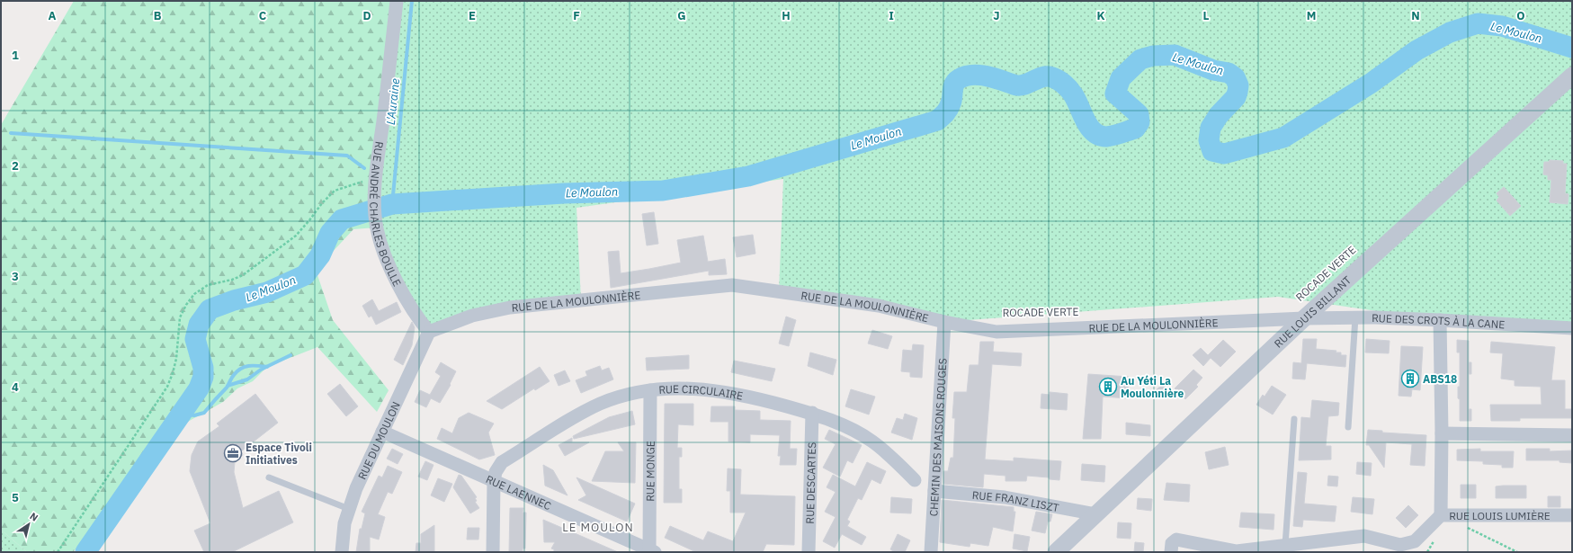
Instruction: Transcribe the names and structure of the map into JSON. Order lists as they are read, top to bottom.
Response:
{
  "streets": {
    "street": [
      "RUE ANDRÉ CHARLES BOULLE",
      "RUE DE LA MOULONNIÈRE",
      "RUE LOUIS BILLANT",
      "RUE DES CROTS À LA CANE",
      "RUE CIRCULAIRE",
      "CHEMIN DES MAISONS ROUGES",
      "RUE DU MOULON",
      "RUE MONGE",
      "RUE DESCARTES",
      "RUE LAENNEC",
      "RUE FRANZ LISZT",
      "RUE LOUIS LUMIÈRE"
    ]
  },
  "crossings": [
    ["RUE ANDRÉ CHARLES BOULLE", "RUE DE LA MOULONNIÈRE"],
    ["RUE ANDRÉ CHARLES BOULLE", "RUE DU MOULON"],
    ["RUE DE LA MOULONNIÈRE", "RUE LOUIS BILLANT"],
    ["RUE DE LA MOULONNIÈRE", "RUE DES CROTS À LA CANE"],
    ["RUE DE LA MOULONNIÈRE", "CHEMIN DES MAISONS ROUGES"],
    ["RUE DE LA MOULONNIÈRE", "RUE DU MOULON"],
    ["RUE LOUIS BILLANT", "RUE DES CROTS À LA CANE"],
    ["RUE LOUIS BILLANT", "RUE FRANZ LISZT"],
    ["RUE CIRCULAIRE", "RUE MONGE"],
    ["RUE CIRCULAIRE", "RUE DESCARTES"],
    ["RUE CIRCULAIRE", "RUE LAENNEC"],
    ["CHEMIN DES MAISONS ROUGES", "RUE FRANZ LISZT"],
    ["RUE DU MOULON", "RUE LAENNEC"],
    ["RUE MONGE", "RUE LAENNEC"]
  ],
  "districts": ["LE MOULON"],
  "water": ["Le Moulon", "L'Auraine"],
  "places": {
    "building": ["ABS18", "Au Yéti La Moulonnière"],
    "office": ["Espace Tivoli Initiatives"]
  },
  "north": "top right",
  "grid": {
    "columns": [
      "A",
      "B",
      "C",
      "D",
      "E",
      "F",
      "G",
      "H",
      "I",
      "J",
      "K",
      "L",
      "M",
      "N",
      "O"
    ],
    "rows": [
      "1",
      "2",
      "3",
      "4",
      "5"
    ]
  }
}
